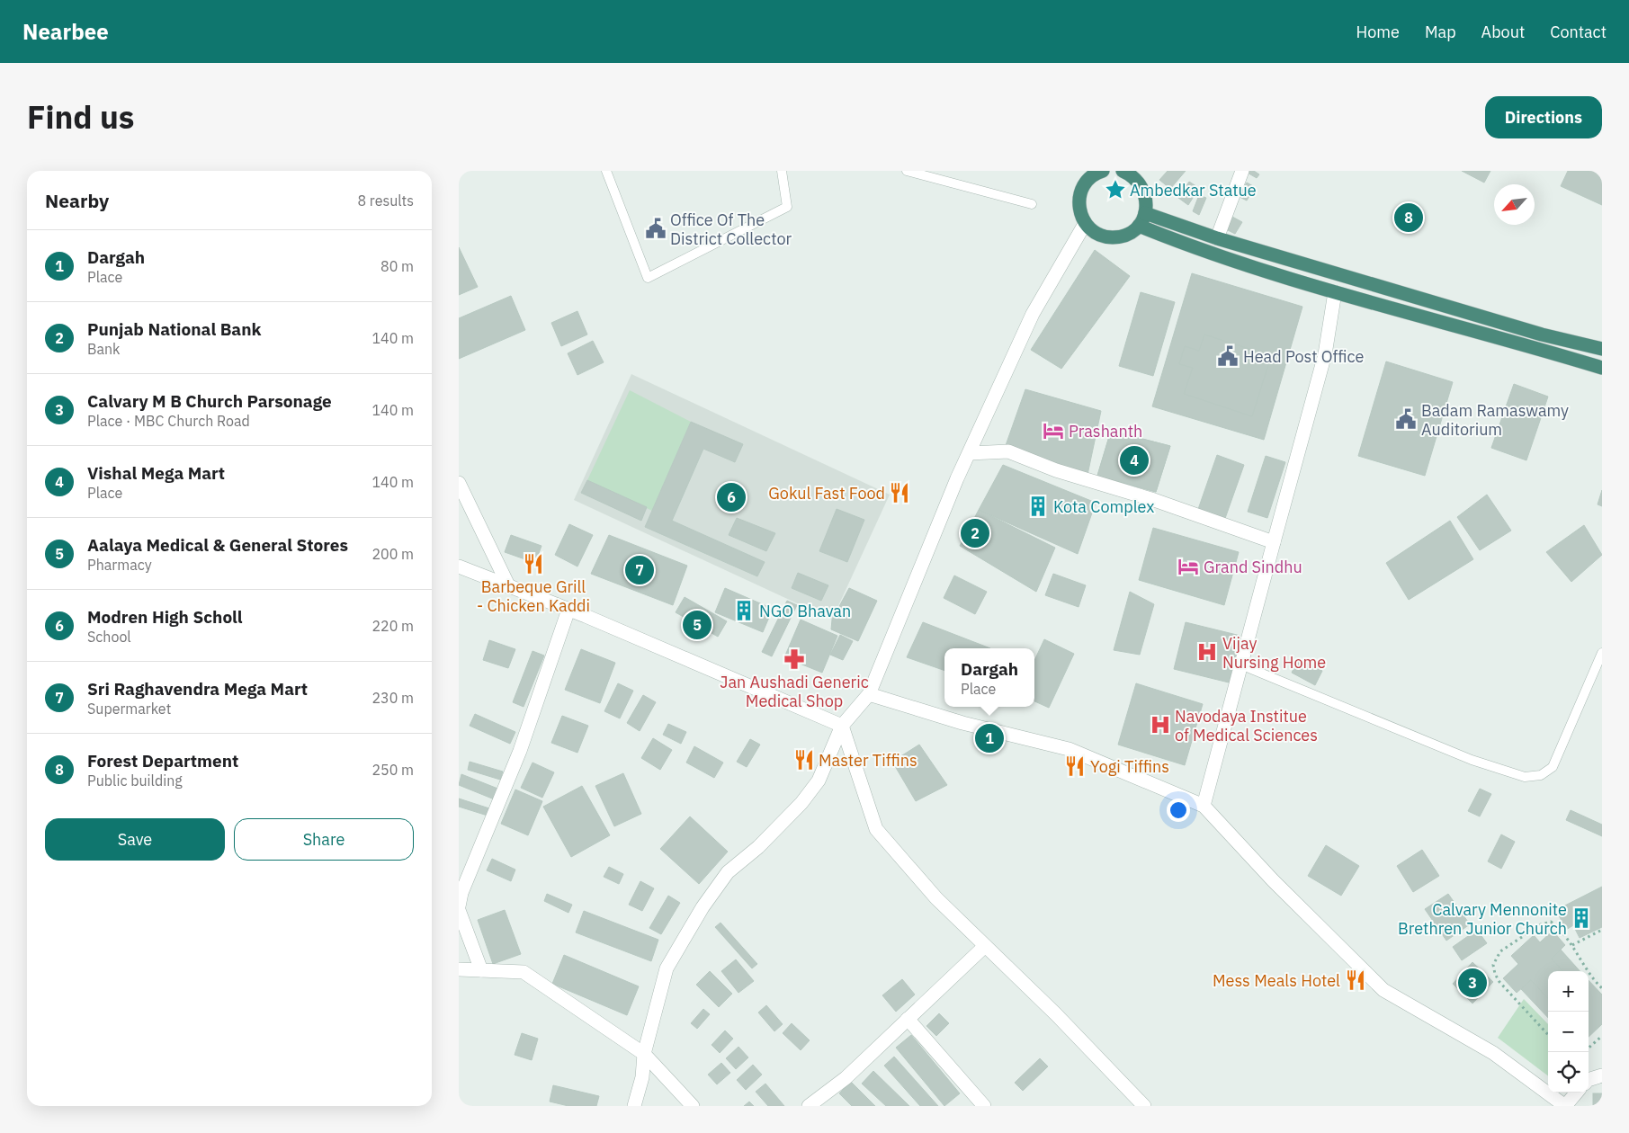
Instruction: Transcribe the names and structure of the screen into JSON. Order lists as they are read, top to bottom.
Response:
{
  "places": {
    "place": ["Ambedkar Statue"],
    "public building": ["Office Of The District Collector", "Head Post Office", "Badam Ramaswamy Auditorium"],
    "hotel": ["Prashanth", "Grand Sindhu"],
    "restaurant": [
      "Gokul Fast Food",
      "Barbeque Grill - Chicken Kaddi",
      "Master Tiffins",
      "Yogi Tiffins",
      "Mess Meals Hotel"
    ],
    "building": ["Kota Complex", "NGO Bhavan", "Calvary Mennonite Brethren Junior Church"],
    "hospital": ["Vijay Nursing Home", "Navodaya Institue of Medical Sciences"],
    "pharmacy": ["Jan Aushadi Generic Medical Shop"]
  },
  "north": "bottom left",
  "page": {
    "header": "Nearbee",
    "nav": [
      "Home",
      "Map",
      "About",
      "Contact"
    ],
    "title": "Find us",
    "buttons": [
      "Directions",
      ["Save", "Share"]
    ],
    "heading": ["Nearby", "8 results"],
    "pins": [
      "8",
      "4",
      "6",
      "2",
      "7",
      "5",
      "1",
      "3"
    ],
    "list": [
      {
        "mark": "1",
        "name": "Dargah",
        "note": "Place",
        "value": "80 m"
      },
      {
        "mark": "2",
        "name": "Punjab National Bank",
        "note": "Bank",
        "value": "140 m"
      },
      {
        "mark": "3",
        "name": "Calvary M B Church Parsonage",
        "note": "Place · MBC Church Road",
        "value": "140 m"
      },
      {
        "mark": "4",
        "name": "Vishal Mega Mart",
        "note": "Place",
        "value": "140 m"
      },
      {
        "mark": "5",
        "name": "Aalaya Medical & General Stores",
        "note": "Pharmacy",
        "value": "200 m"
      },
      {
        "mark": "6",
        "name": "Modren High Scholl",
        "note": "School",
        "value": "220 m"
      },
      {
        "mark": "7",
        "name": "Sri Raghavendra Mega Mart",
        "note": "Supermarket",
        "value": "230 m"
      },
      {
        "mark": "8",
        "name": "Forest Department",
        "note": "Public building",
        "value": "250 m"
      }
    ],
    "popup": ["Dargah", "Place"],
    "map_buttons": ["+", "−"]
  }
}
